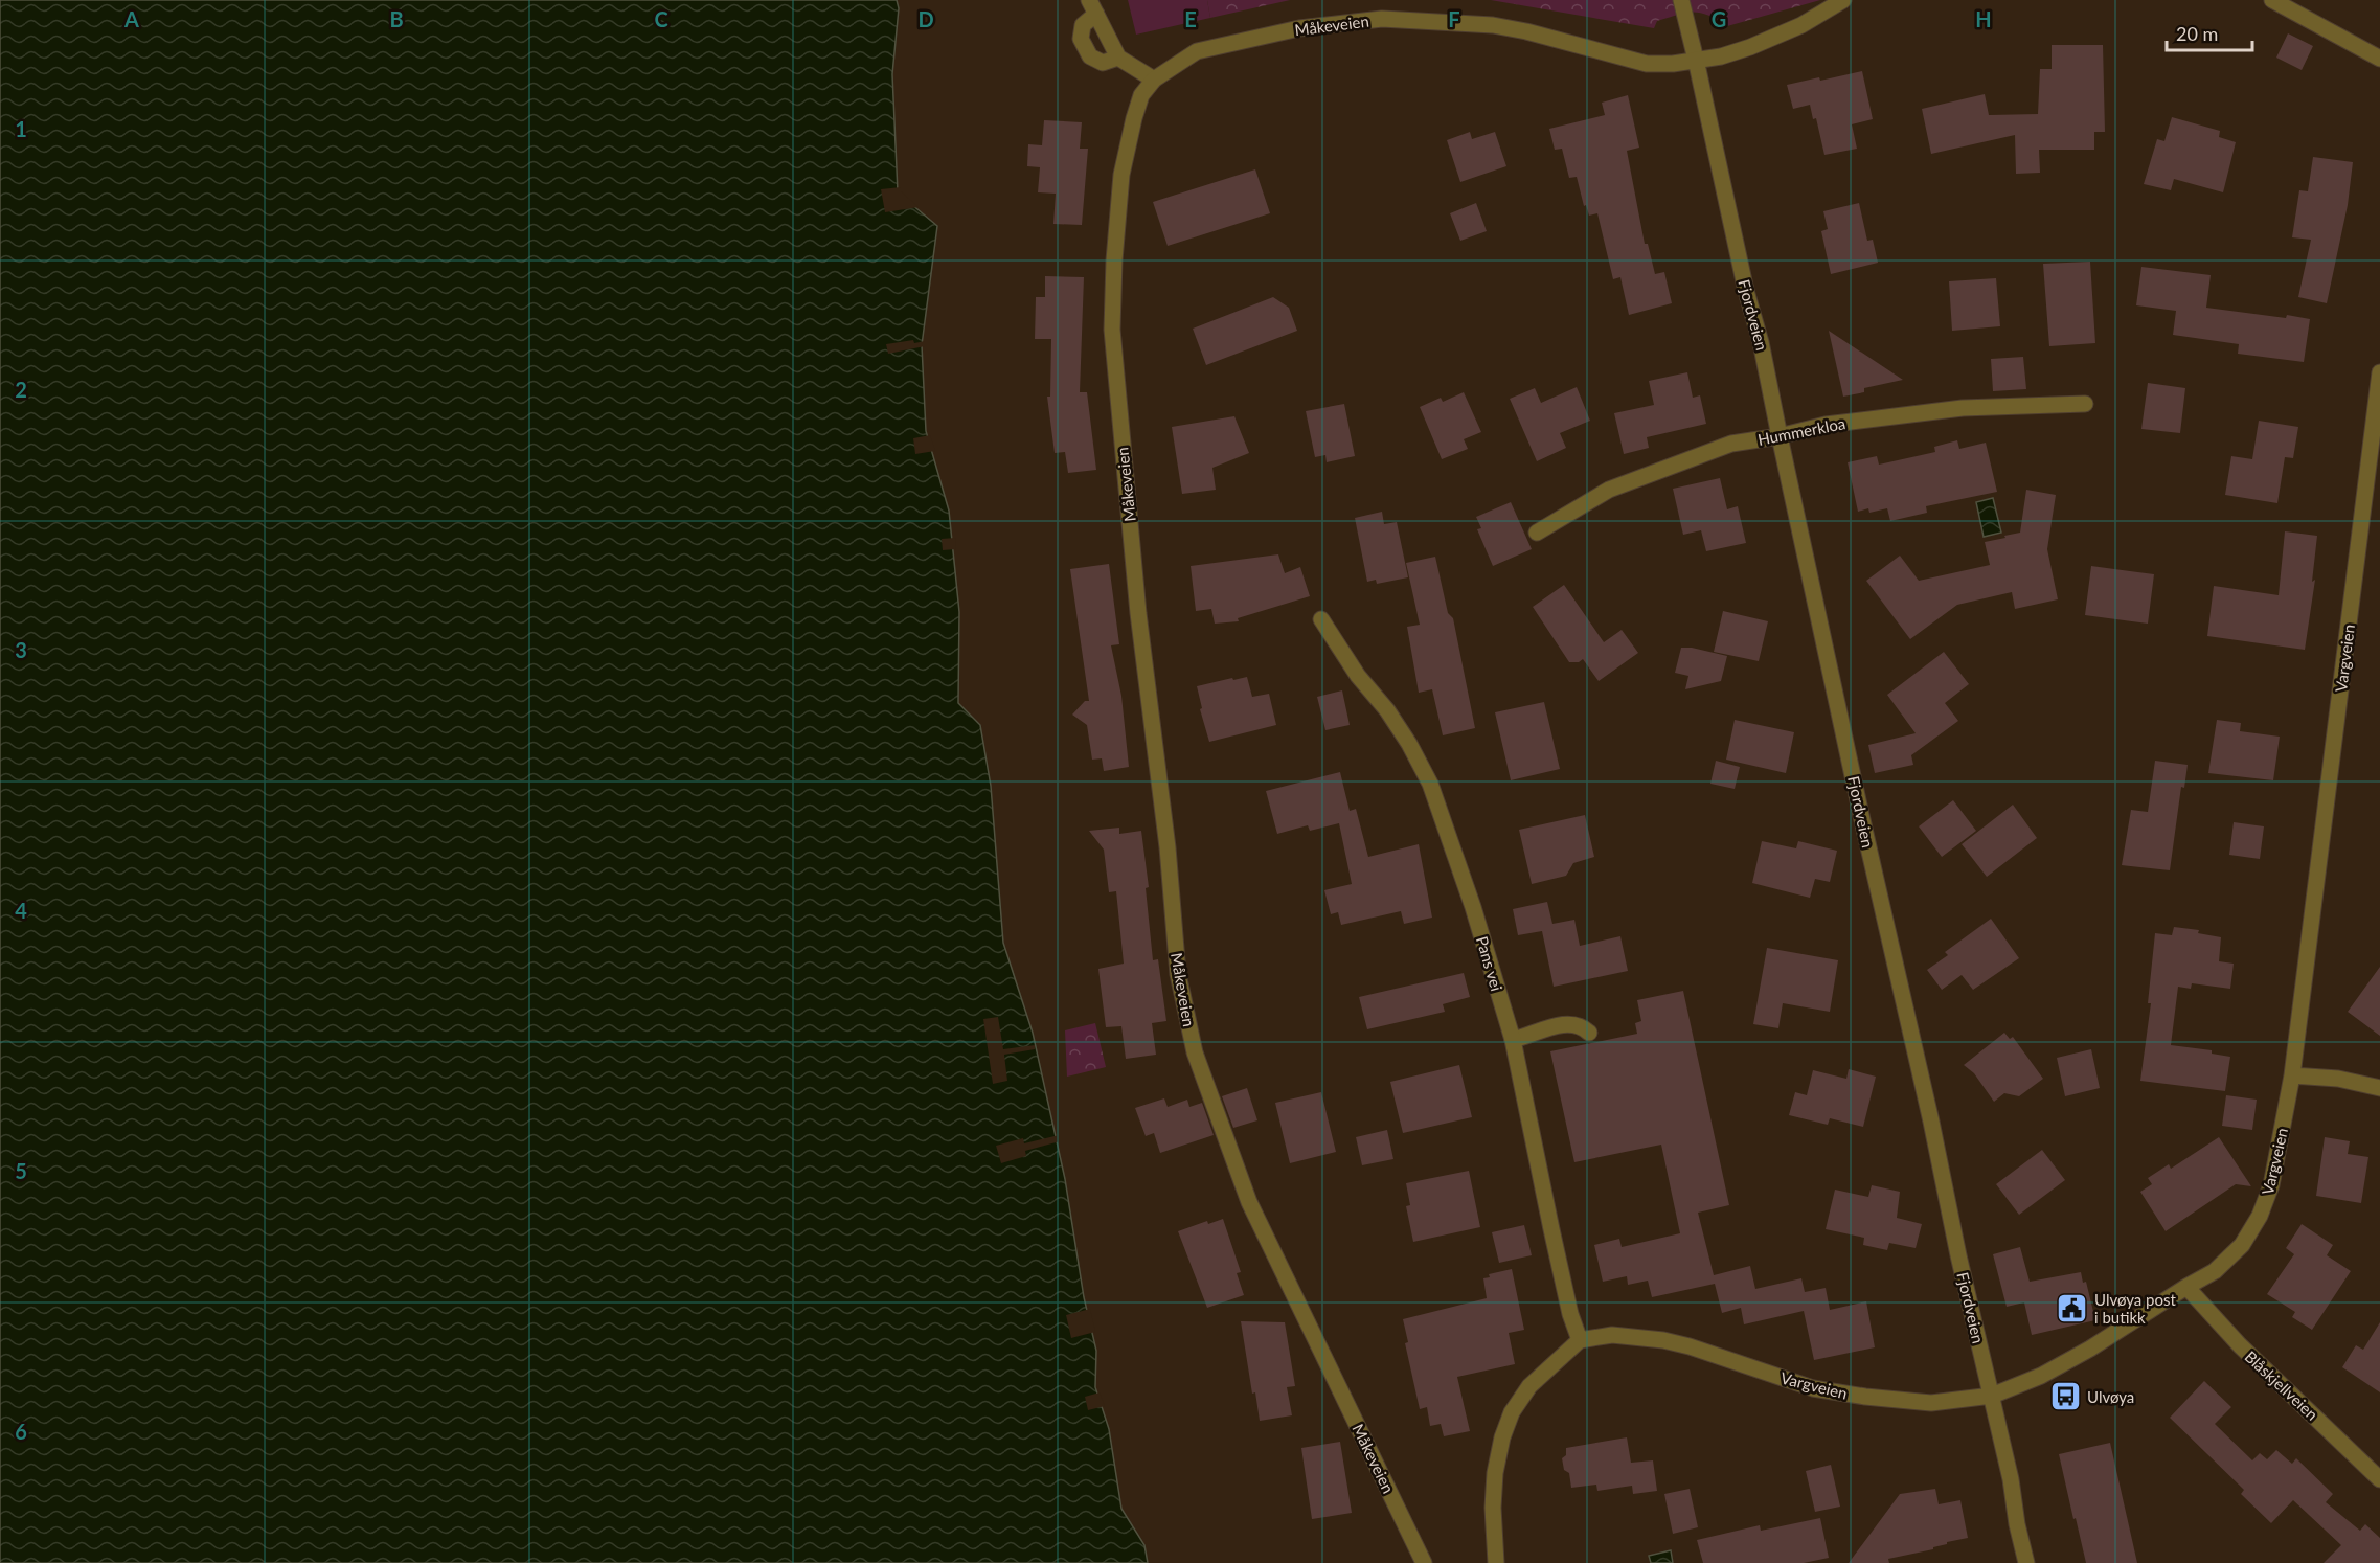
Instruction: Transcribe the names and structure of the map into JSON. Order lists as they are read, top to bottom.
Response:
{
  "streets": {
    "street": [
      "Måkeveien",
      "Fjordveien",
      "Hummerkloa",
      "Vargveien",
      "Pans vei",
      "Blåskjellveien"
    ]
  },
  "crossings": [
    ["Måkeveien", "Fjordveien"],
    ["Fjordveien", "Hummerkloa"],
    ["Fjordveien", "Vargveien"],
    ["Vargveien", "Pans vei"],
    ["Vargveien", "Blåskjellveien"]
  ],
  "places": {
    "public building": ["Ulvøya post i butikk"],
    "bus stop": ["Ulvøya"]
  },
  "scale_bar": "20 m",
  "grid": {
    "columns": [
      "A",
      "B",
      "C",
      "D",
      "E",
      "F",
      "G",
      "H"
    ],
    "rows": [
      "1",
      "2",
      "3",
      "4",
      "5",
      "6"
    ]
  }
}
